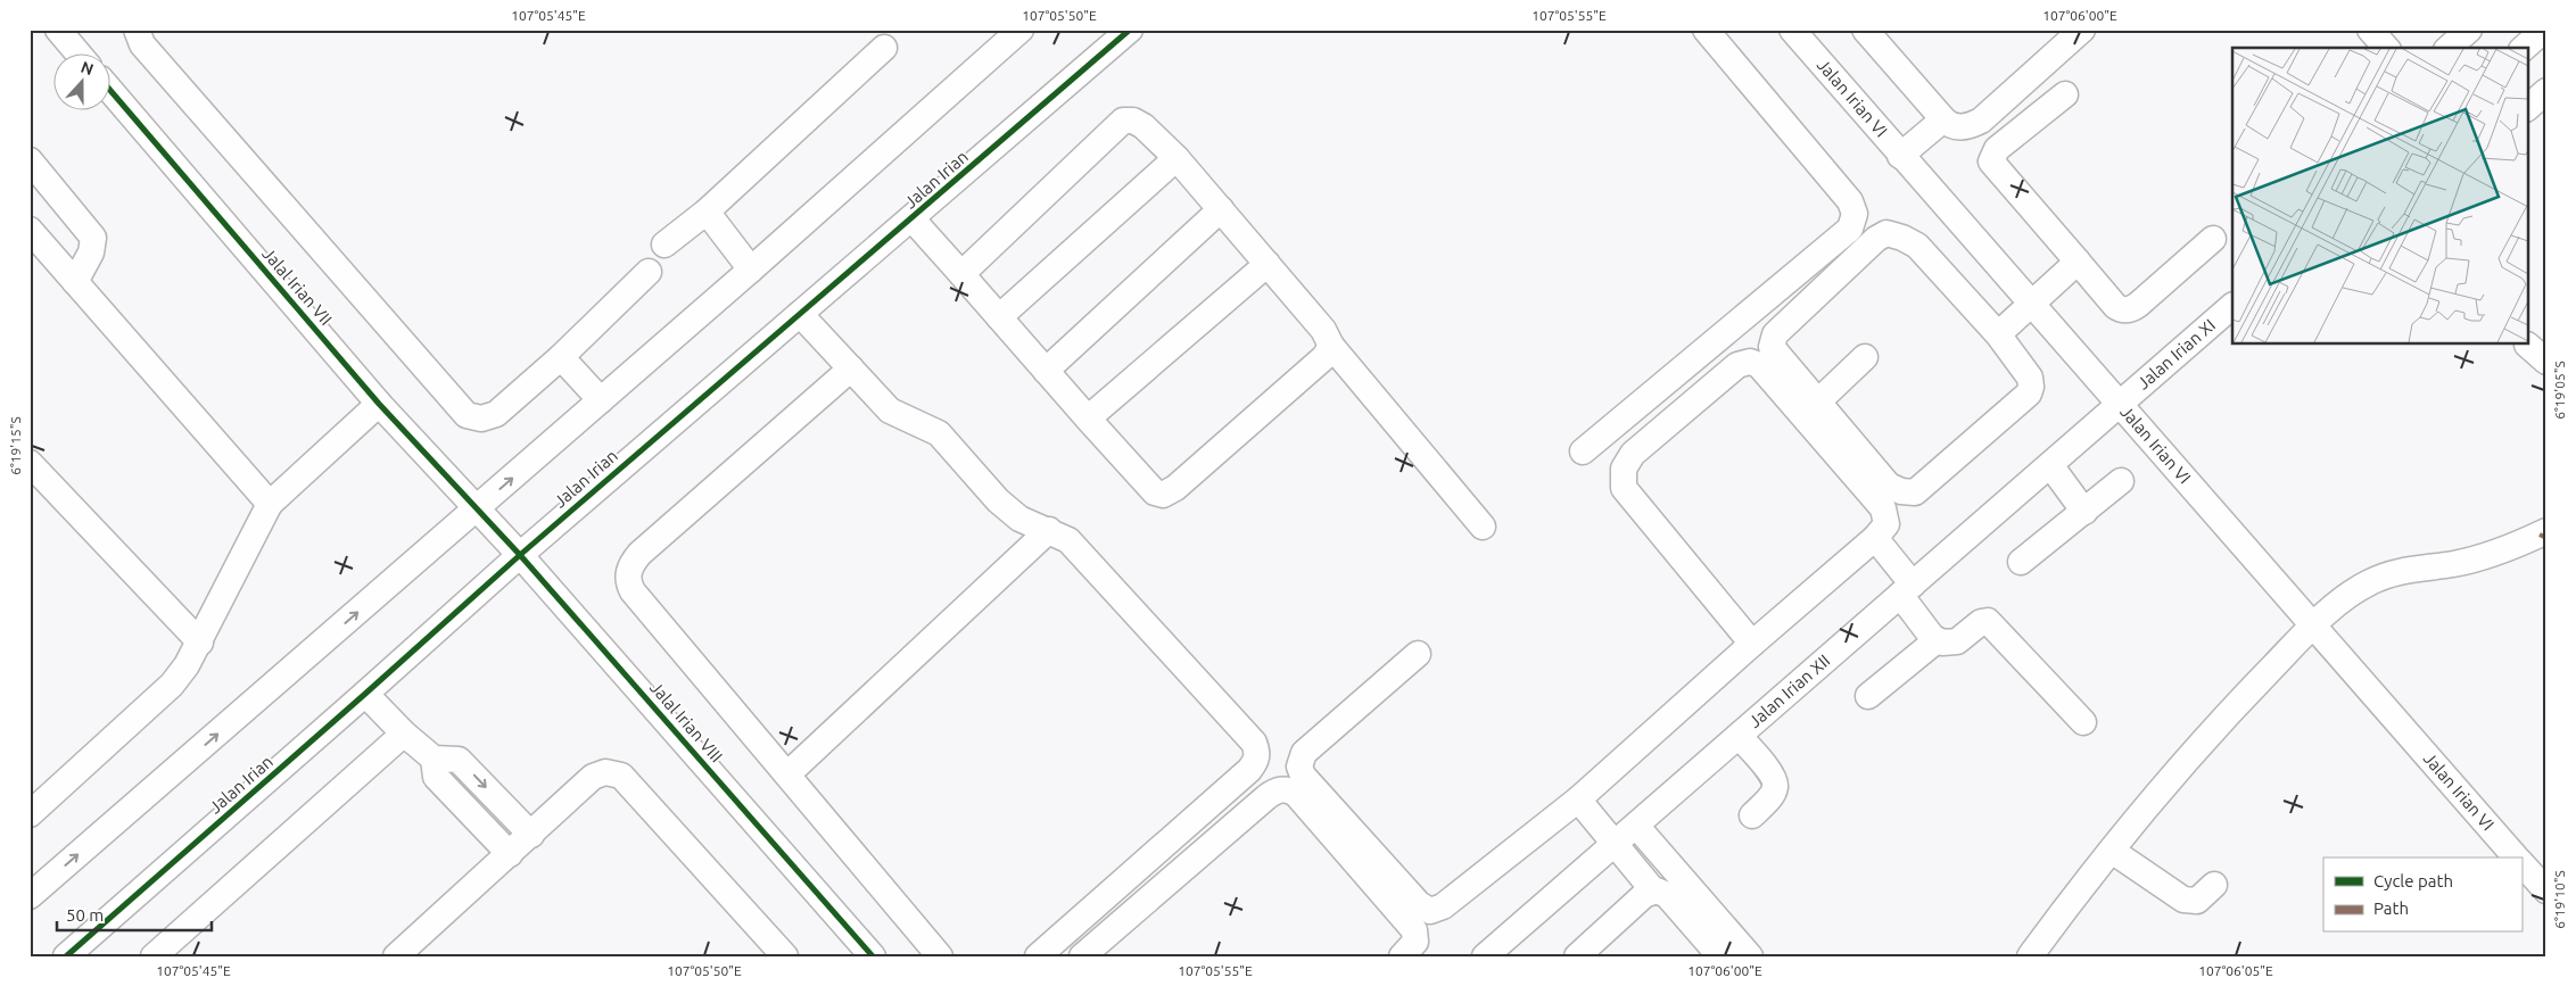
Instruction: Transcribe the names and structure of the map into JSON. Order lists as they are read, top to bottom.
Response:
{
  "streets": {
    "street": [
      "Jalan Irian VI",
      "Jalan Irian",
      "Jalal Irian VII",
      "Jalan Irian XI",
      "Jalan Irian XII",
      "Jalal Irian VIII"
    ]
  },
  "crossings": [
    ["Jalan Irian VI", "Jalan Irian XI"],
    ["Jalan Irian VI", "Jalan Irian XII"],
    ["Jalan Irian", "Jalal Irian VIII"],
    ["Jalal Irian VII", "Jalal Irian VIII"],
    ["Jalan Irian XI", "Jalan Irian XII"]
  ],
  "legend": ["Cycle path", "Path"],
  "scale_bar": "50 m",
  "north": "top",
  "coordinates": [
    "107°05'45\"E",
    "107°05'50\"E",
    "107°05'55\"E",
    "107°06'00\"E",
    "6°19'05\"S",
    "6°19'15\"S",
    "6°19'10\"S",
    "107°06'05\"E"
  ]
}
